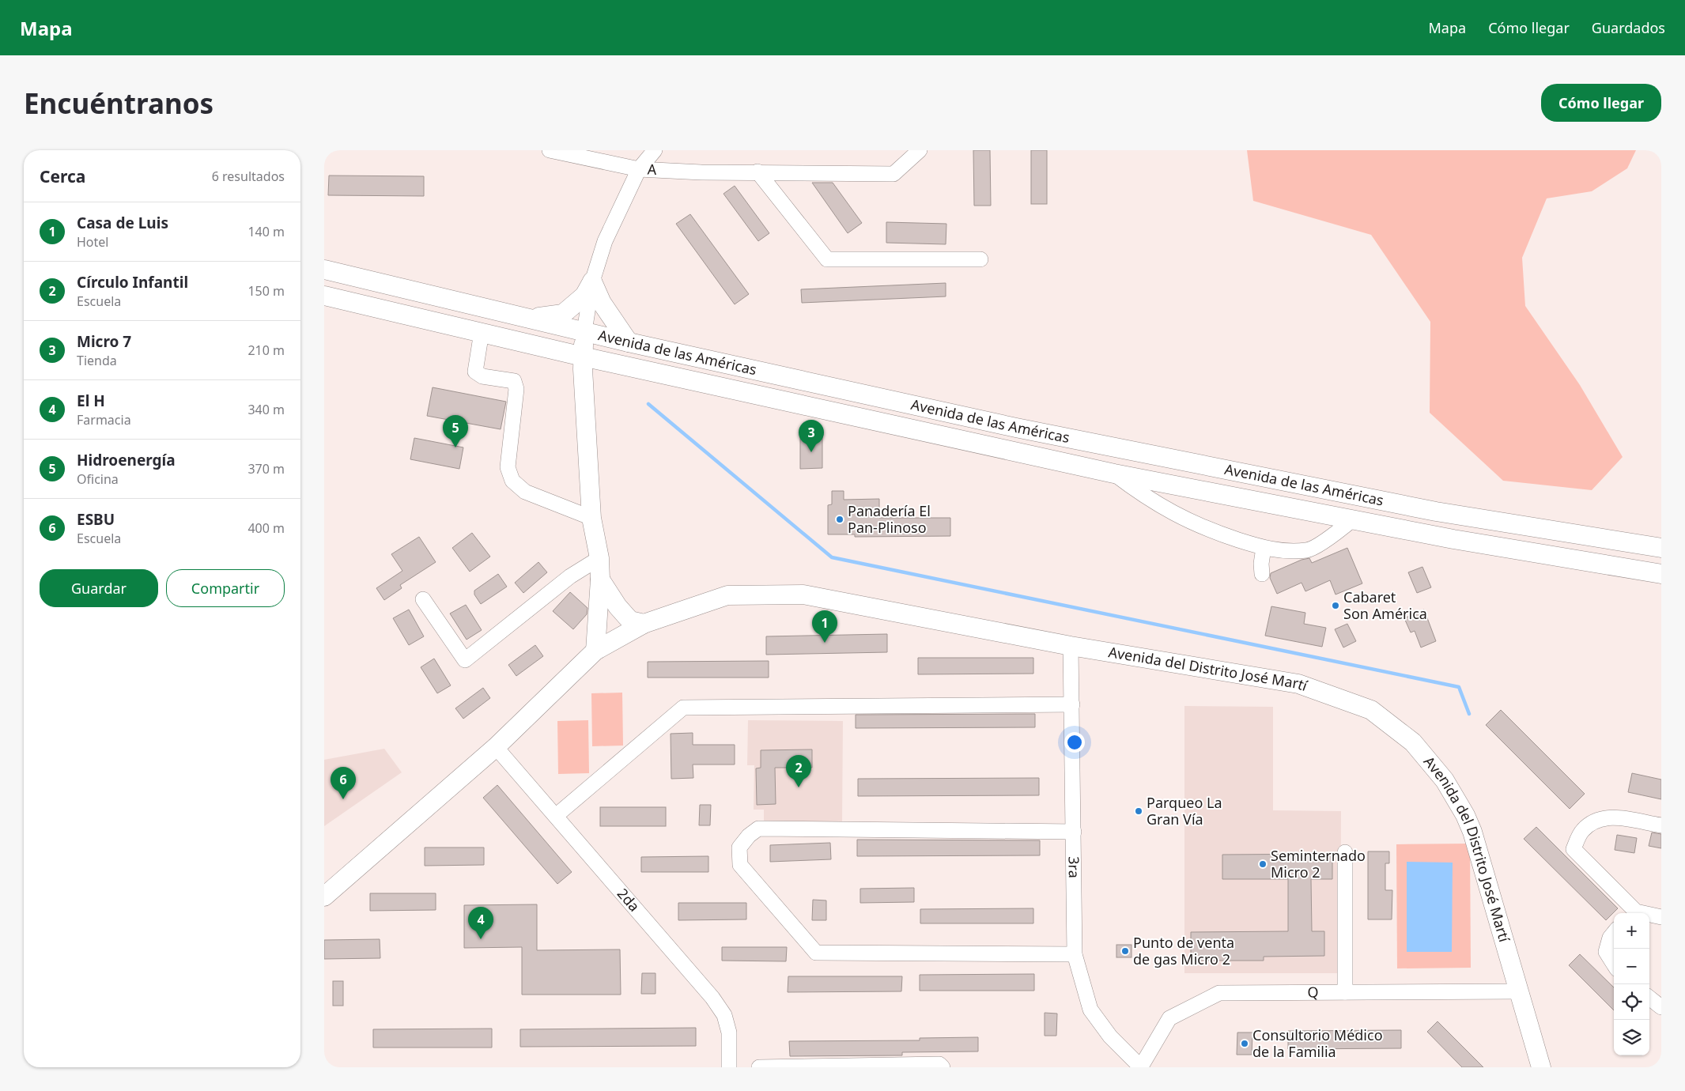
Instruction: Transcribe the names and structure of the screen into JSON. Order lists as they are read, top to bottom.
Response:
{
  "streets": {
    "main road": ["Avenida de las Américas", "Avenida del Distrito José Martí"],
    "street": [
      "A",
      "3ra",
      "2da",
      "Q"
    ]
  },
  "crossings": [
    ["Avenida del Distrito José Martí", "3ra"],
    ["Avenida del Distrito José Martí", "2da"],
    ["Avenida del Distrito José Martí", "Q"],
    ["3ra", "Q"]
  ],
  "places": [
    "Panadería El Pan-Plinoso",
    "Cabaret Son América",
    "Parqueo La Gran Vía",
    "Seminternado Micro 2",
    "Punto de venta de gas Micro 2",
    "Consultorio Médico de la Familia"
  ],
  "page": {
    "header": "Mapa",
    "nav": ["Mapa", "Cómo llegar", "Guardados"],
    "buttons": [
      "Cómo llegar",
      ["Guardar", "Compartir"]
    ],
    "title": "Encuéntranos",
    "heading": ["Cerca", "6 resultados"],
    "list": [
      {
        "mark": "1",
        "name": "Casa de Luis",
        "note": "Hotel",
        "value": "140 m"
      },
      {
        "mark": "2",
        "name": "Círculo Infantil",
        "note": "Escuela",
        "value": "150 m"
      },
      {
        "mark": "3",
        "name": "Micro 7",
        "note": "Tienda",
        "value": "210 m"
      },
      {
        "mark": "4",
        "name": "El H",
        "note": "Farmacia",
        "value": "340 m"
      },
      {
        "mark": "5",
        "name": "Hidroenergía",
        "note": "Oficina",
        "value": "370 m"
      },
      {
        "mark": "6",
        "name": "ESBU",
        "note": "Escuela",
        "value": "400 m"
      }
    ],
    "pins": [
      "5",
      "3",
      "1",
      "2",
      "6",
      "4"
    ],
    "map_buttons": ["+", "−"]
  }
}
